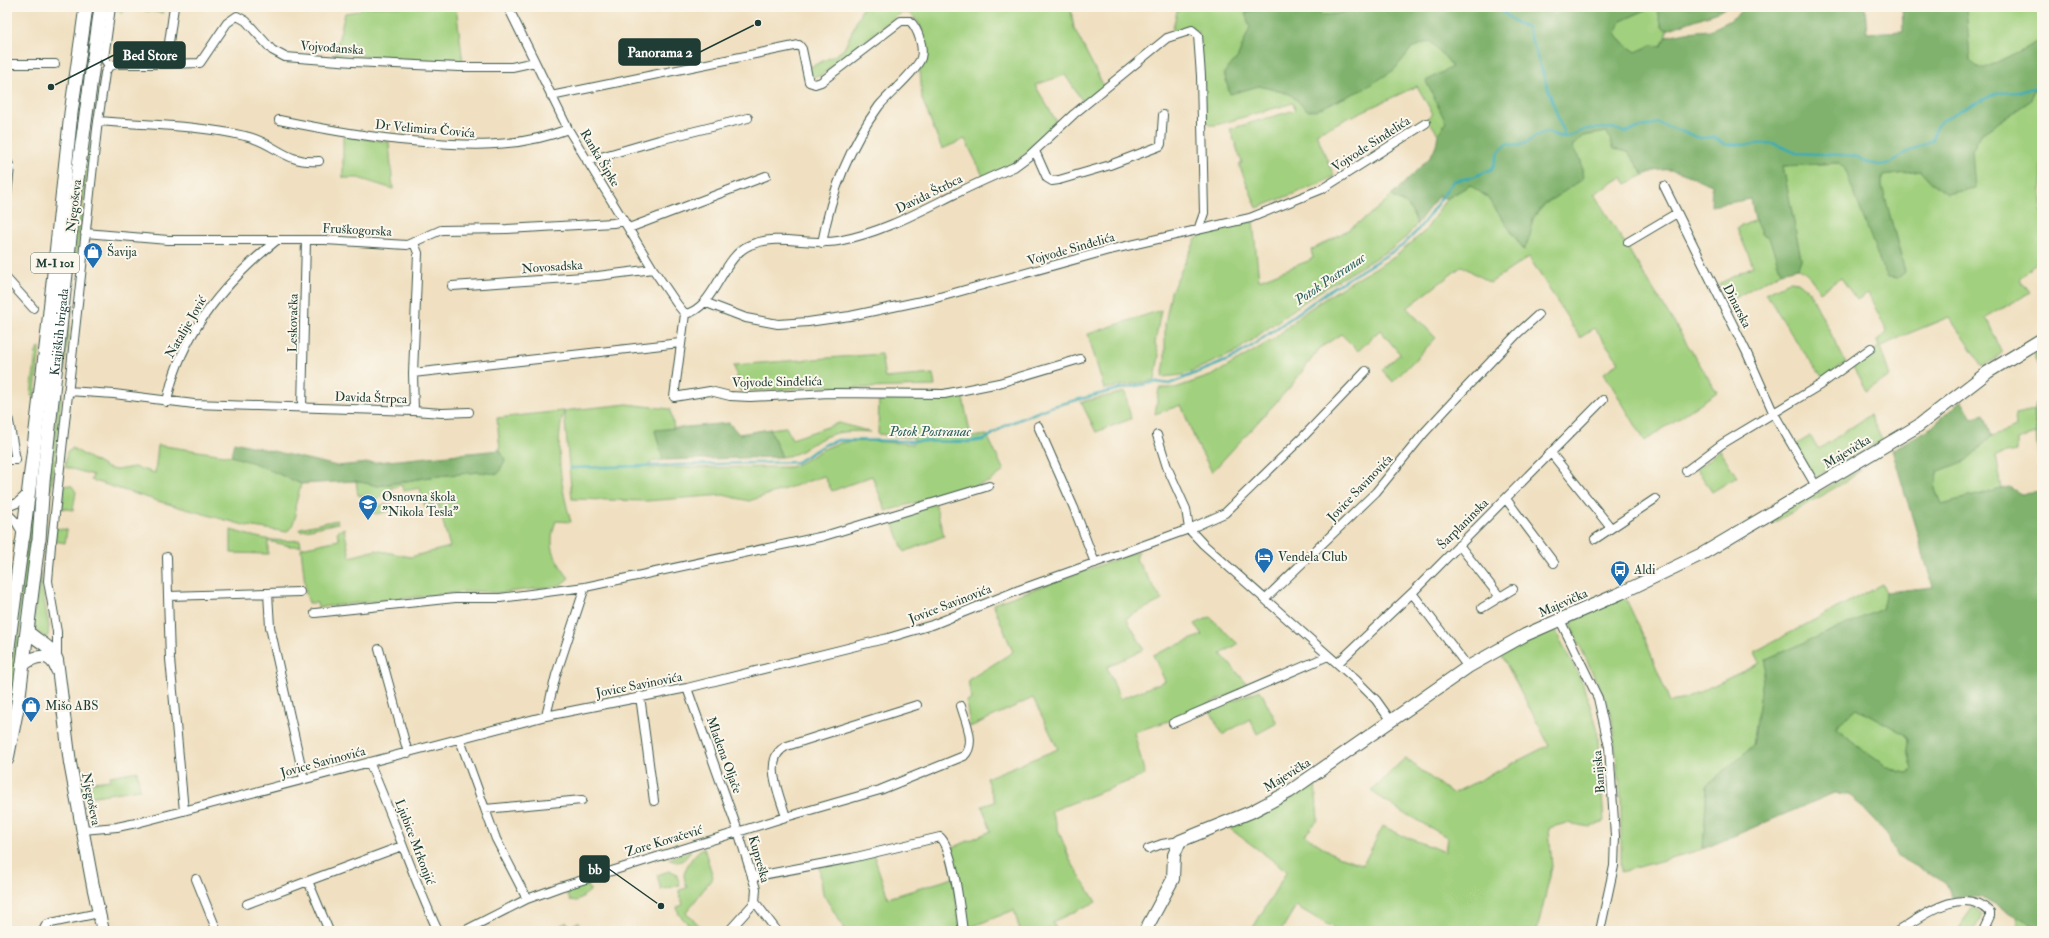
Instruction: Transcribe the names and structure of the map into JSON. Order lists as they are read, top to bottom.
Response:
{
  "streets": {
    "main road": ["M-I 101", "Krajiških brigada"],
    "street": [
      "Vojvođanska",
      "Dr Velimira Čovića",
      "Vojvode Sinđelića",
      "Ranka Šipke",
      "Davida Štrbca",
      "Njegoševa",
      "Fruškogorska",
      "Novosadska",
      "Dinarska",
      "Leskovačka",
      "Natalije Jović",
      "Davida Štrpca",
      "Majevička",
      "Jovice Savinovića",
      "Šarplaninska",
      "Mladena Oljače",
      "Banijska",
      "Zore Kovačević",
      "Ljubice Mrkonjić",
      "Kupreška"
    ]
  },
  "crossings": [
    ["Vojvođanska", "Ranka Šipke"],
    ["Vojvođanska", "Njegoševa"],
    ["Dr Velimira Čovića", "Ranka Šipke"],
    ["Vojvode Sinđelića", "Ranka Šipke"],
    ["Vojvode Sinđelića", "Davida Štrbca"],
    ["Vojvode Sinđelića", "Davida Štrpca"],
    ["Ranka Šipke", "Davida Štrbca"],
    ["Ranka Šipke", "Fruškogorska"],
    ["Ranka Šipke", "Novosadska"],
    ["Njegoševa", "Fruškogorska"],
    ["Njegoševa", "Davida Štrpca"],
    ["Njegoševa", "Jovice Savinovića"],
    ["Fruškogorska", "Leskovačka"],
    ["Fruškogorska", "Natalije Jović"],
    ["Dinarska", "Majevička"],
    ["Leskovačka", "Davida Štrpca"],
    ["Natalije Jović", "Davida Štrpca"],
    ["Majevička", "Banijska"],
    ["Jovice Savinovića", "Mladena Oljače"],
    ["Jovice Savinovića", "Ljubice Mrkonjić"],
    ["Mladena Oljače", "Zore Kovačević"],
    ["Mladena Oljače", "Kupreška"],
    ["Zore Kovačević", "Kupreška"]
  ],
  "water": ["Potok Postranac"],
  "places": {
    "other": ["Panorama 2", "Bed Store", "bb"],
    "shop": ["Šavija", "Mišo ABS"],
    "school or university": ["Osnovna škola \"Nikola Tesla\""],
    "hotel": ["Vendela Club"],
    "bus stop": ["Aldi"]
  }
}
